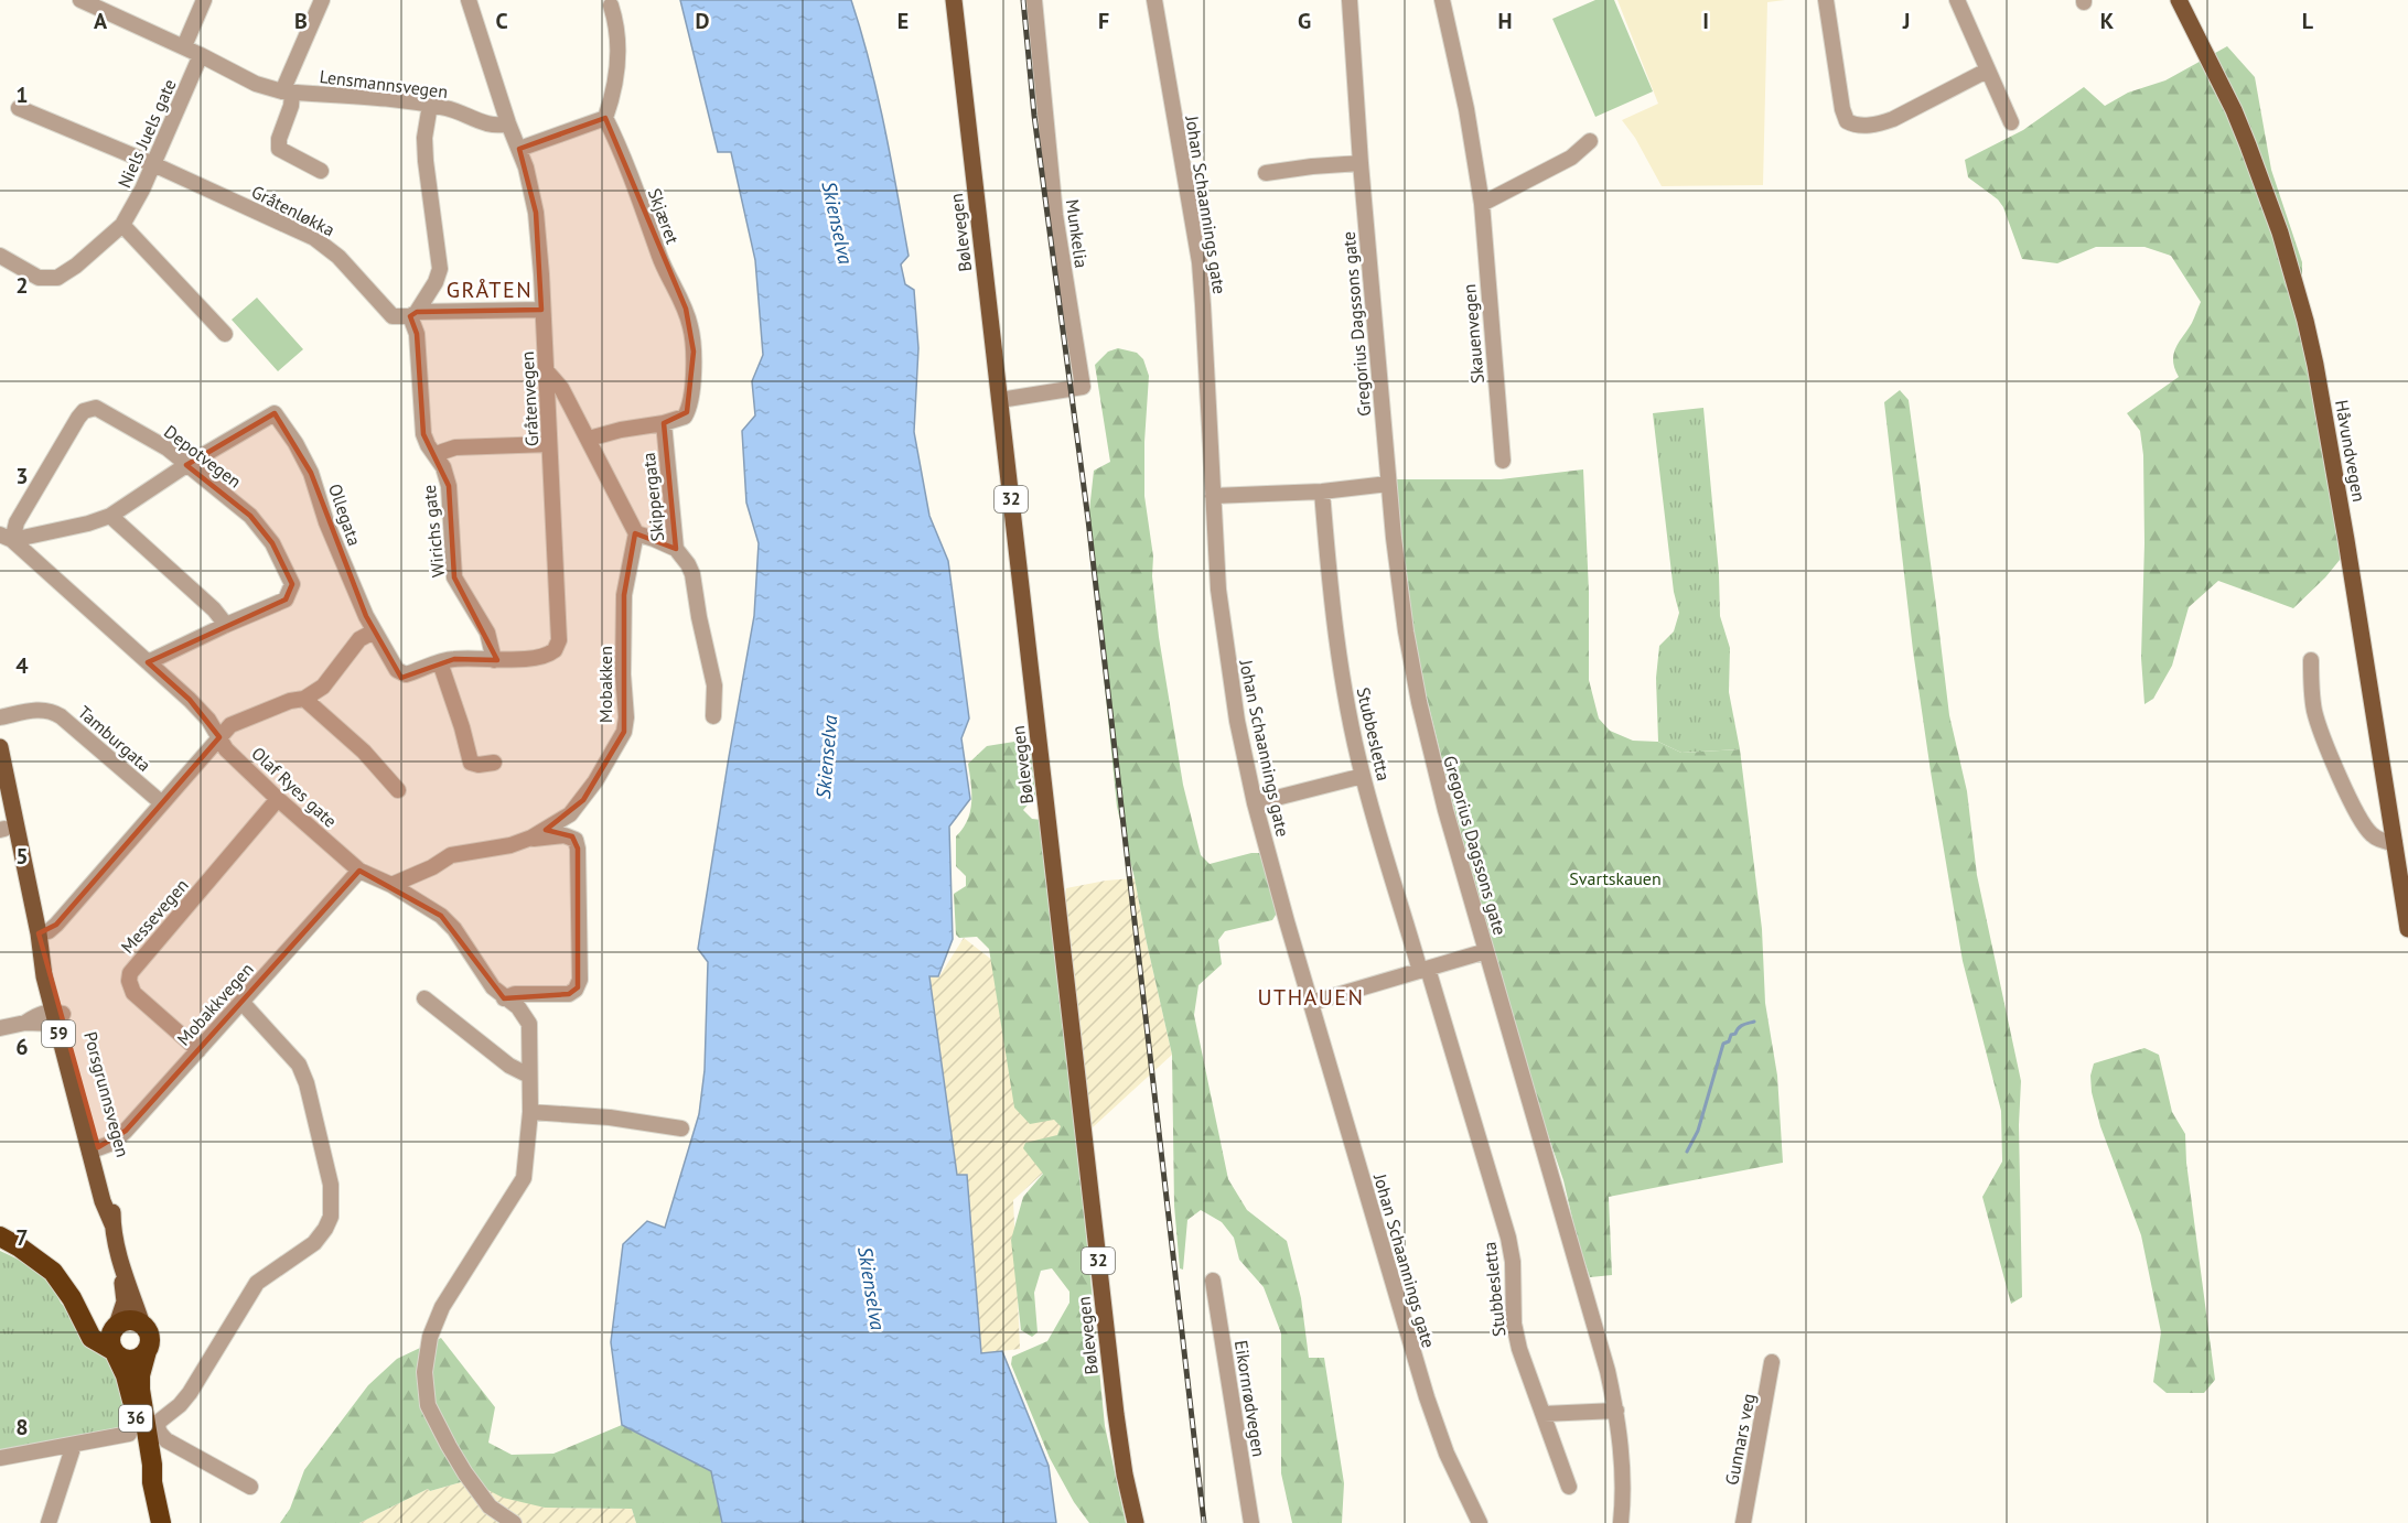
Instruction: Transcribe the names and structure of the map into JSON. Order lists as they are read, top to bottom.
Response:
{
  "streets": {
    "highway": ["Porsgrunnsvegen", "36"],
    "main road": [
      "Bølevegen",
      "Håvundvegen",
      "32",
      "59"
    ],
    "street": [
      "Lensmannsvegen",
      "Niels Juels gate",
      "Johan Schaannings gate",
      "Gråtenløkka",
      "Skjæret",
      "Munkelia",
      "Gregorius Dagssons gate",
      "Skauenvegen",
      "Gråtenvegen",
      "Depotvegen",
      "Skippergata",
      "Ollegata",
      "Wirichs gate",
      "Mobakken",
      "Stubbesletta",
      "Tamburgata",
      "Olaf Ryes gate",
      "Messevegen",
      "Mobakkvegen",
      "Eikornrødvegen",
      "Gunnars veg"
    ]
  },
  "crossings": [
    ["Lensmannsvegen", "Niels Juels gate"],
    ["Lensmannsvegen", "Gråtenvegen"],
    ["Niels Juels gate", "Gråtenløkka"],
    ["Gråtenløkka", "Gråtenvegen"],
    ["Gråtenløkka", "Wirichs gate"],
    ["Skjæret", "Skippergata"],
    ["Bølevegen", "Munkelia"],
    ["Gråtenvegen", "Wirichs gate"],
    ["Depotvegen", "Ollegata"],
    ["Depotvegen", "Olaf Ryes gate"],
    ["Mobakken", "Olaf Ryes gate"],
    ["Olaf Ryes gate", "Messevegen"],
    ["Olaf Ryes gate", "Mobakkvegen"],
    ["Messevegen", "Mobakkvegen"],
    ["Mobakkvegen", "Porsgrunnsvegen"],
    ["Porsgrunnsvegen", "36"]
  ],
  "districts": ["GRÅTEN", "UTHAUEN"],
  "water": ["Skienselva"],
  "parks": ["Svartskauen"],
  "grid": {
    "columns": [
      "A",
      "B",
      "C",
      "D",
      "E",
      "F",
      "G",
      "H",
      "I",
      "J",
      "K",
      "L"
    ],
    "rows": [
      "1",
      "2",
      "3",
      "4",
      "5",
      "6",
      "7",
      "8"
    ]
  }
}
